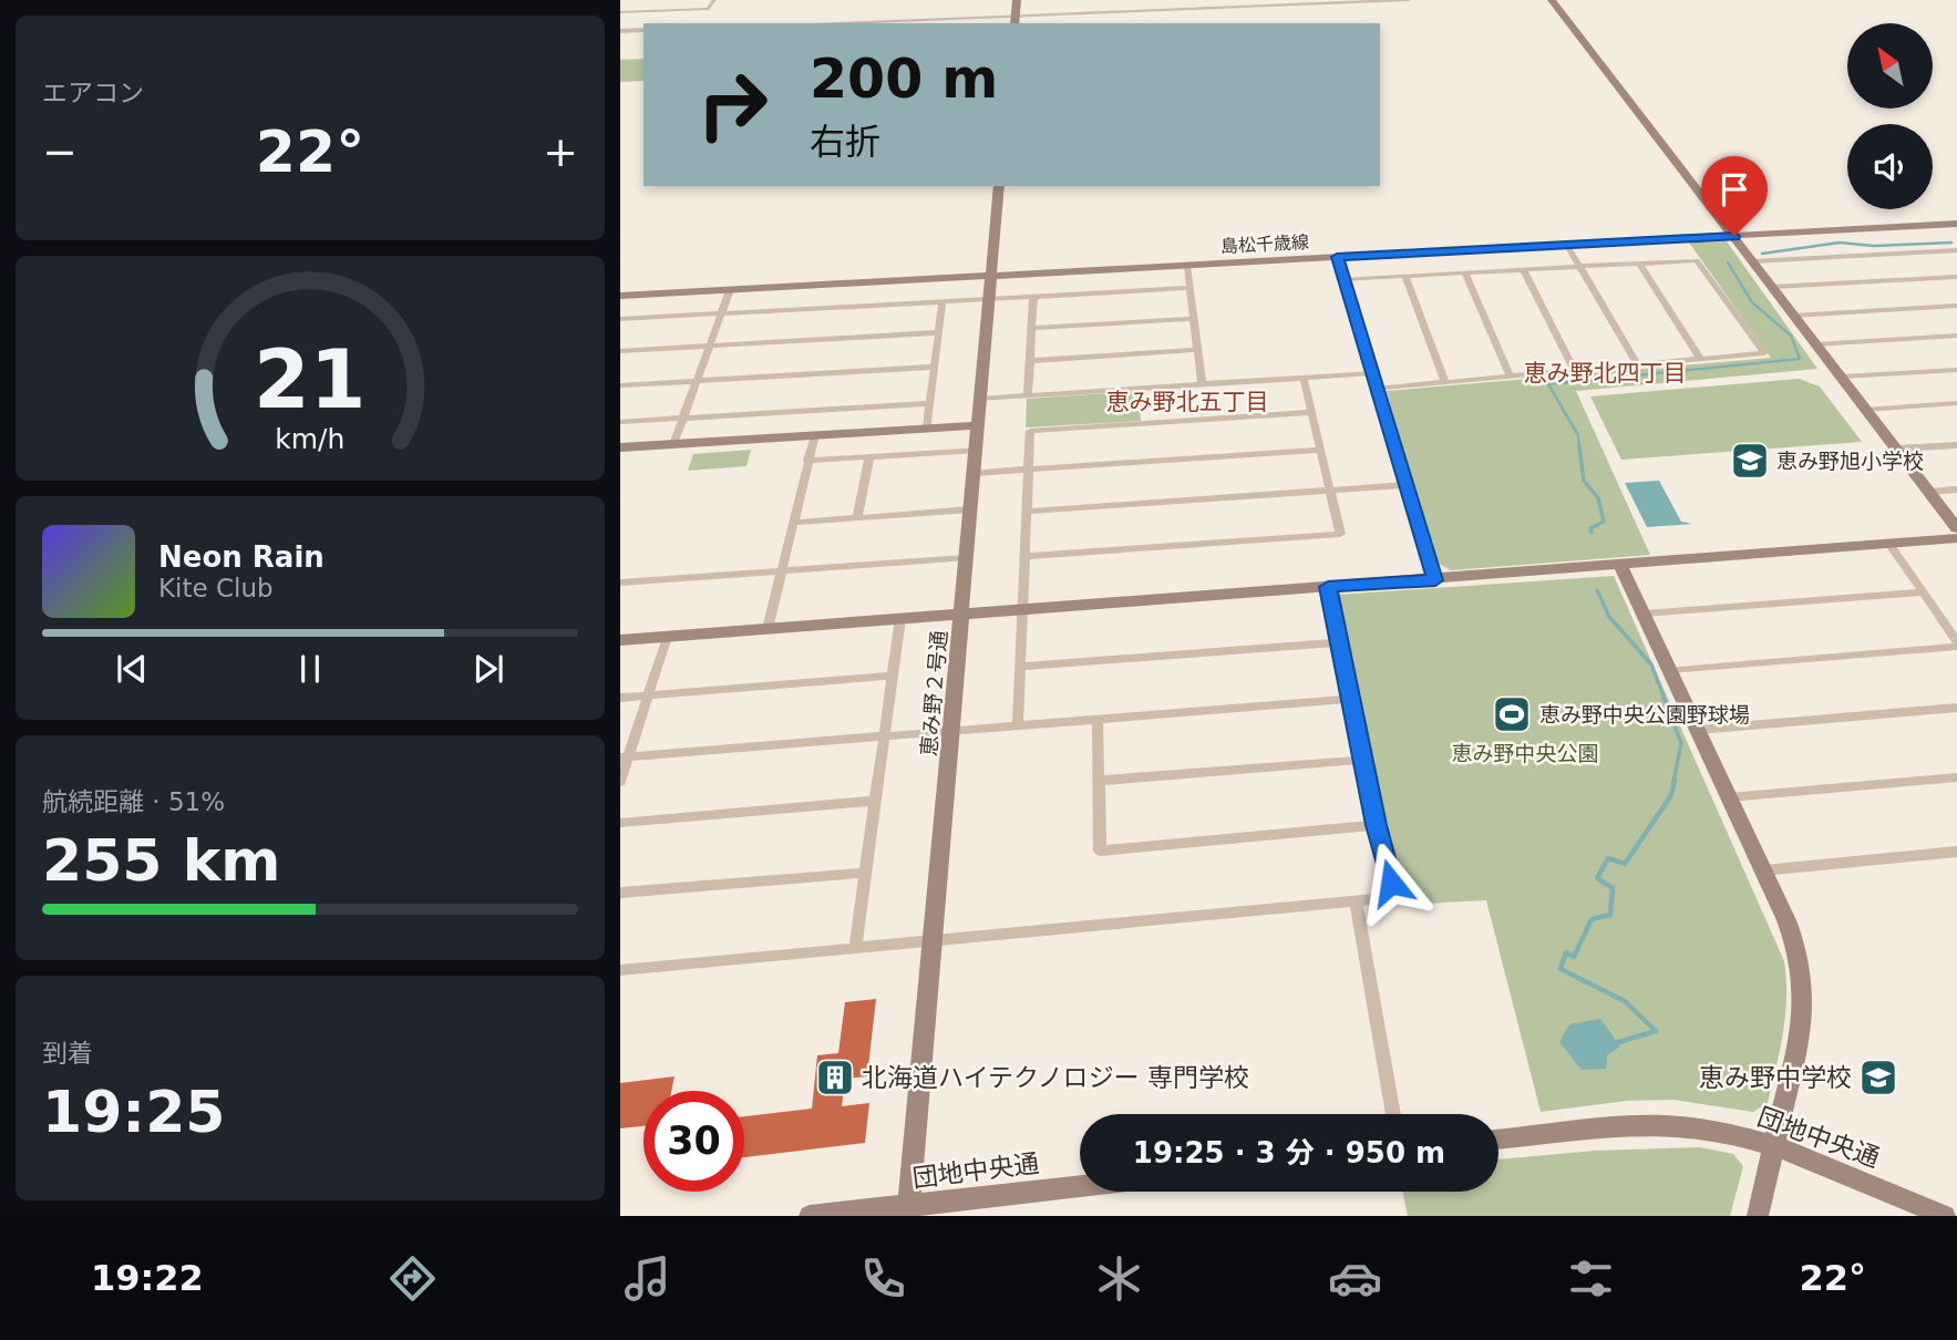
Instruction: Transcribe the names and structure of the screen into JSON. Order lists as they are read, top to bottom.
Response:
{
  "streets": {
    "street": ["島松千歳線", "恵み野２号通", "団地中央通"]
  },
  "crossings": [
    ["島松千歳線", "恵み野２号通"],
    ["恵み野２号通", "団地中央通"]
  ],
  "districts": ["恵み野北四丁目", "恵み野北五丁目"],
  "parks": ["恵み野中央公園"],
  "places": {
    "school or university": ["恵み野旭小学校", "恵み野中学校"],
    "sports": ["恵み野中央公園野球場"],
    "building": ["北海道ハイテクノロジー 専門学校"]
  },
  "north": "top left",
  "page": {
    "tile": [
      "エアコン",
      ["航続距離 · 51%", "255 km"],
      ["到着", "19:25"]
    ],
    "turn": ["200 m", "右折"],
    "heat": ["−", "22°", "+"],
    "song": ["Neon Rain", "Kite Club"],
    "limit": "30",
    "trip": "19:25 · 3 分 · 950 m",
    "tabs": ["19:22", "22°"],
    "gauge": ["21", "km/h"]
  }
}
